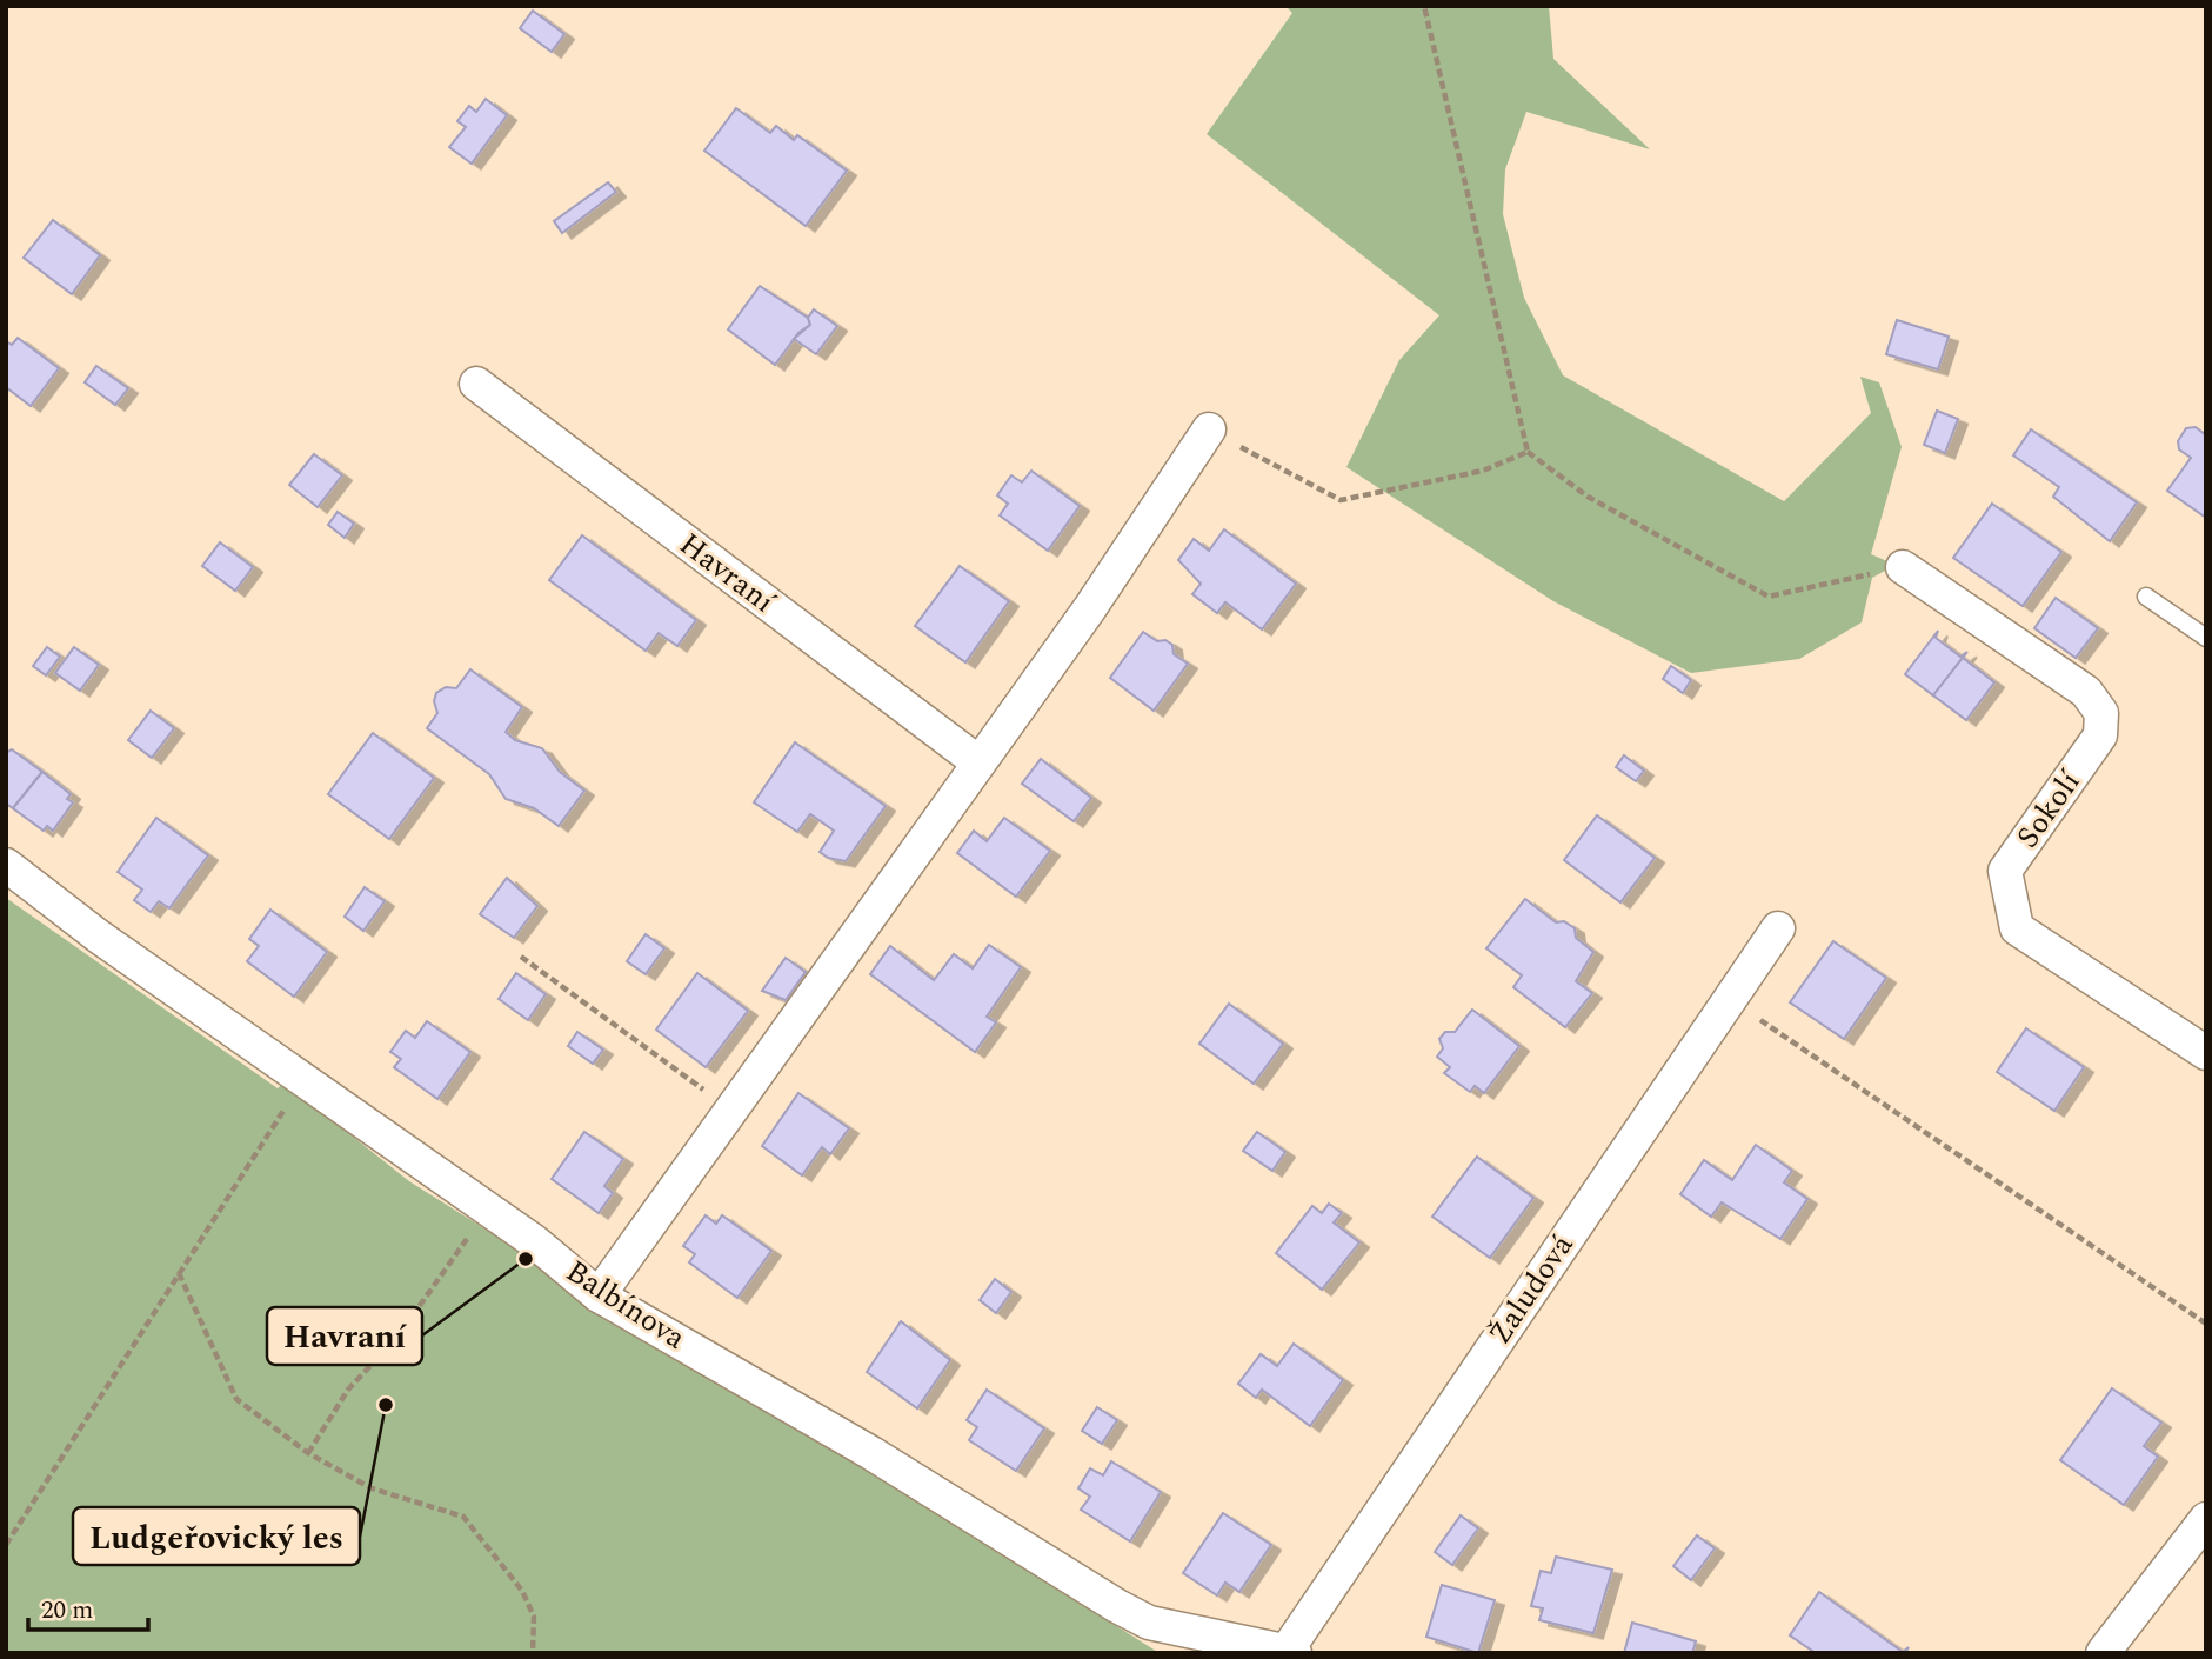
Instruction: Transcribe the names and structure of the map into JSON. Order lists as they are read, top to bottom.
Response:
{
  "streets": {
    "street": [
      "Havraní",
      "Sokolí",
      "Žaludová",
      "Balbínova"
    ]
  },
  "crossings": [
    ["Žaludová", "Balbínova"]
  ],
  "places": ["Havraní", "Ludgeřovický les"],
  "scale_bar": "20 m"
}
